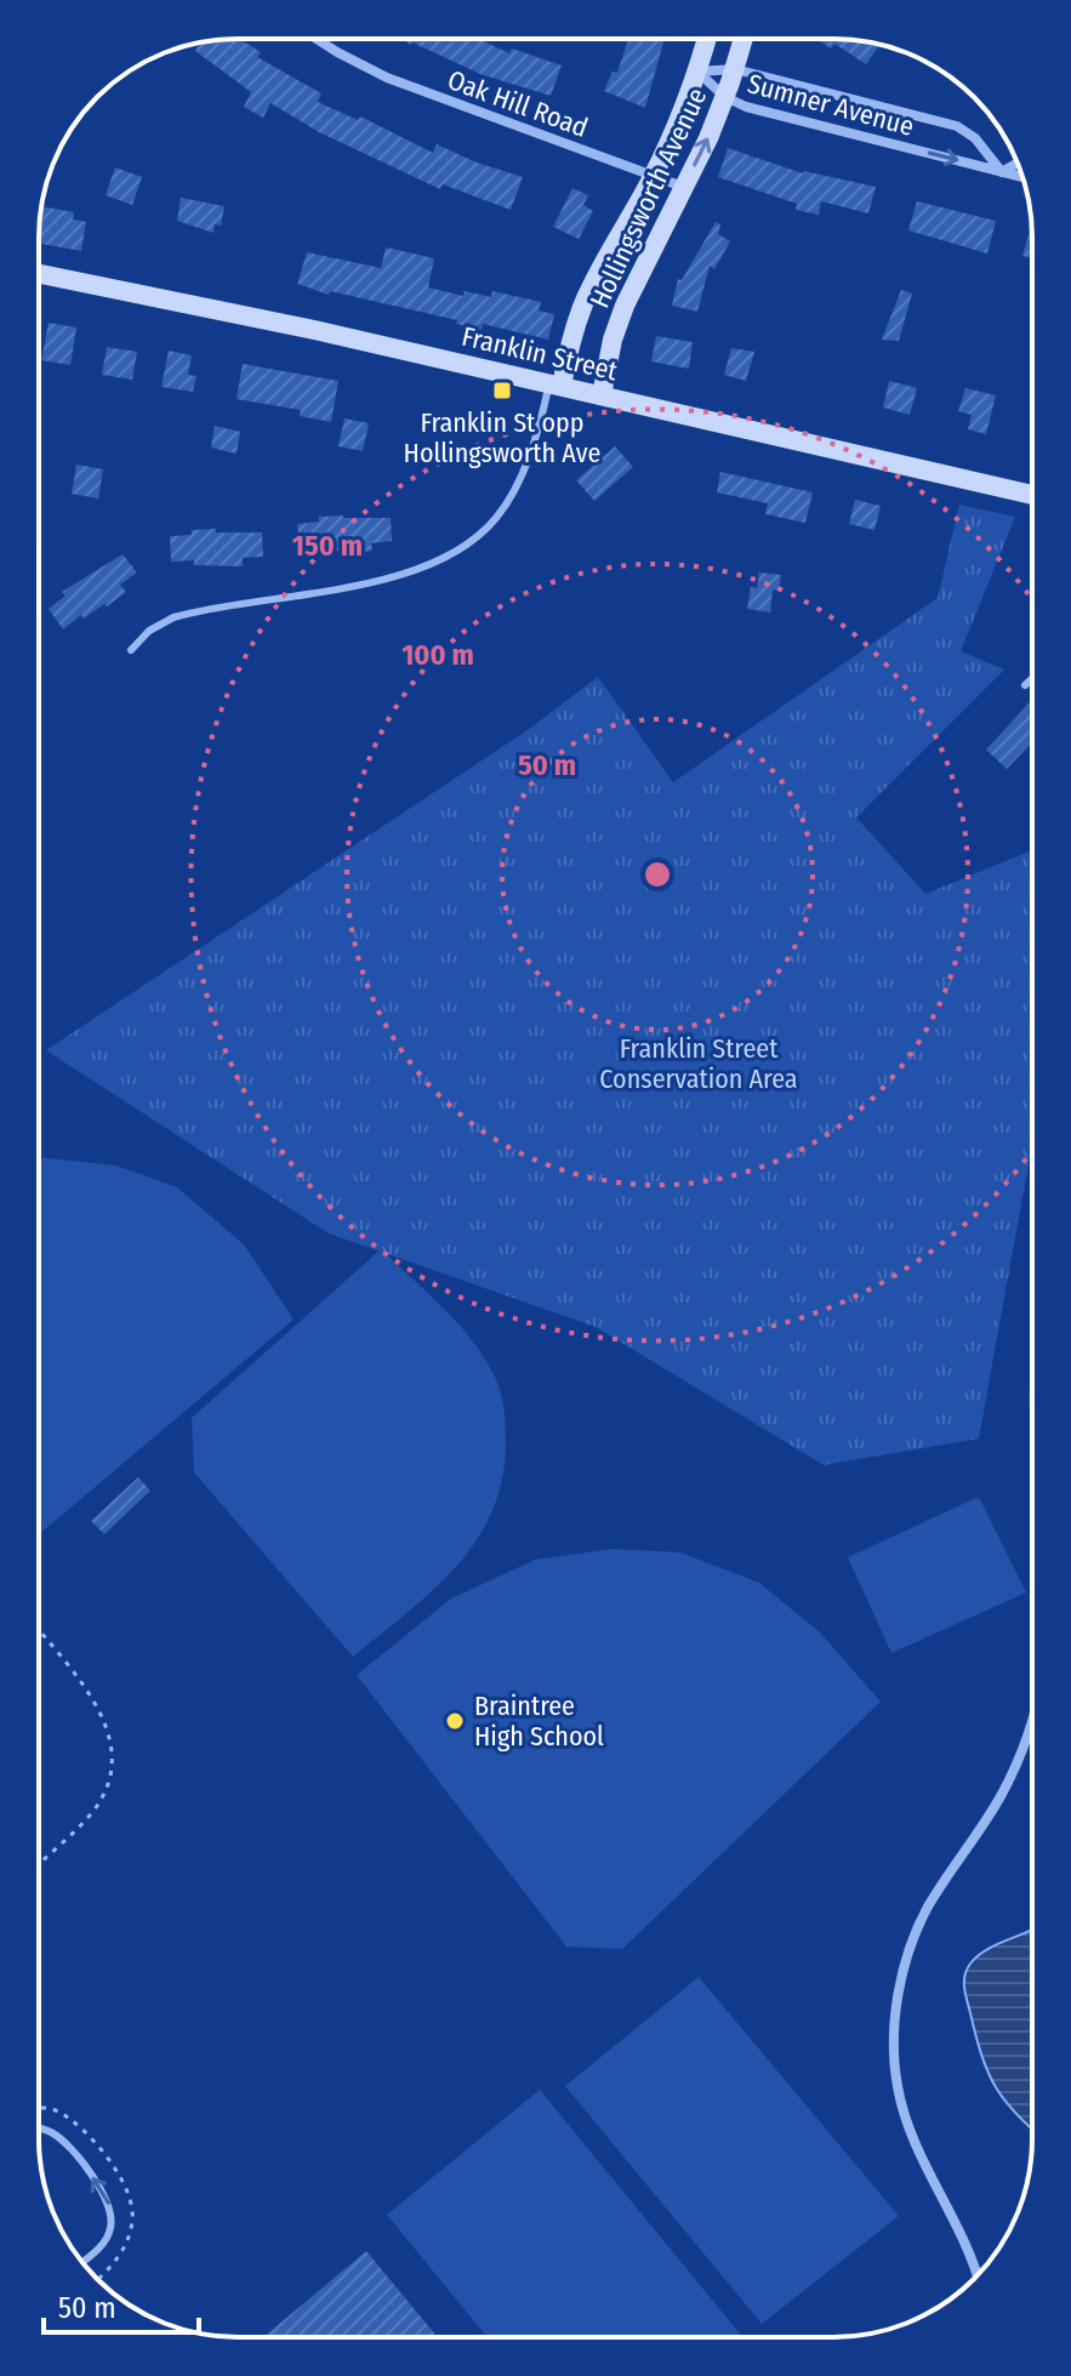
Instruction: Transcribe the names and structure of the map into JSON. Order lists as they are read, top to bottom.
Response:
{
  "streets": {
    "main road": ["Hollingsworth Avenue", "Franklin Street"],
    "street": ["Oak Hill Road", "Sumner Avenue"]
  },
  "crossings": [
    ["Oak Hill Road", "Hollingsworth Avenue"],
    ["Sumner Avenue", "Hollingsworth Avenue"],
    ["Hollingsworth Avenue", "Franklin Street"]
  ],
  "parks": ["Franklin Street Conservation Area"],
  "places": {
    "transit": ["Franklin St opp Hollingsworth Ave"],
    "other": ["Braintree High School"]
  },
  "scale_bar": "50 m",
  "rings": ["150 m", "100 m", "50 m"]
}
